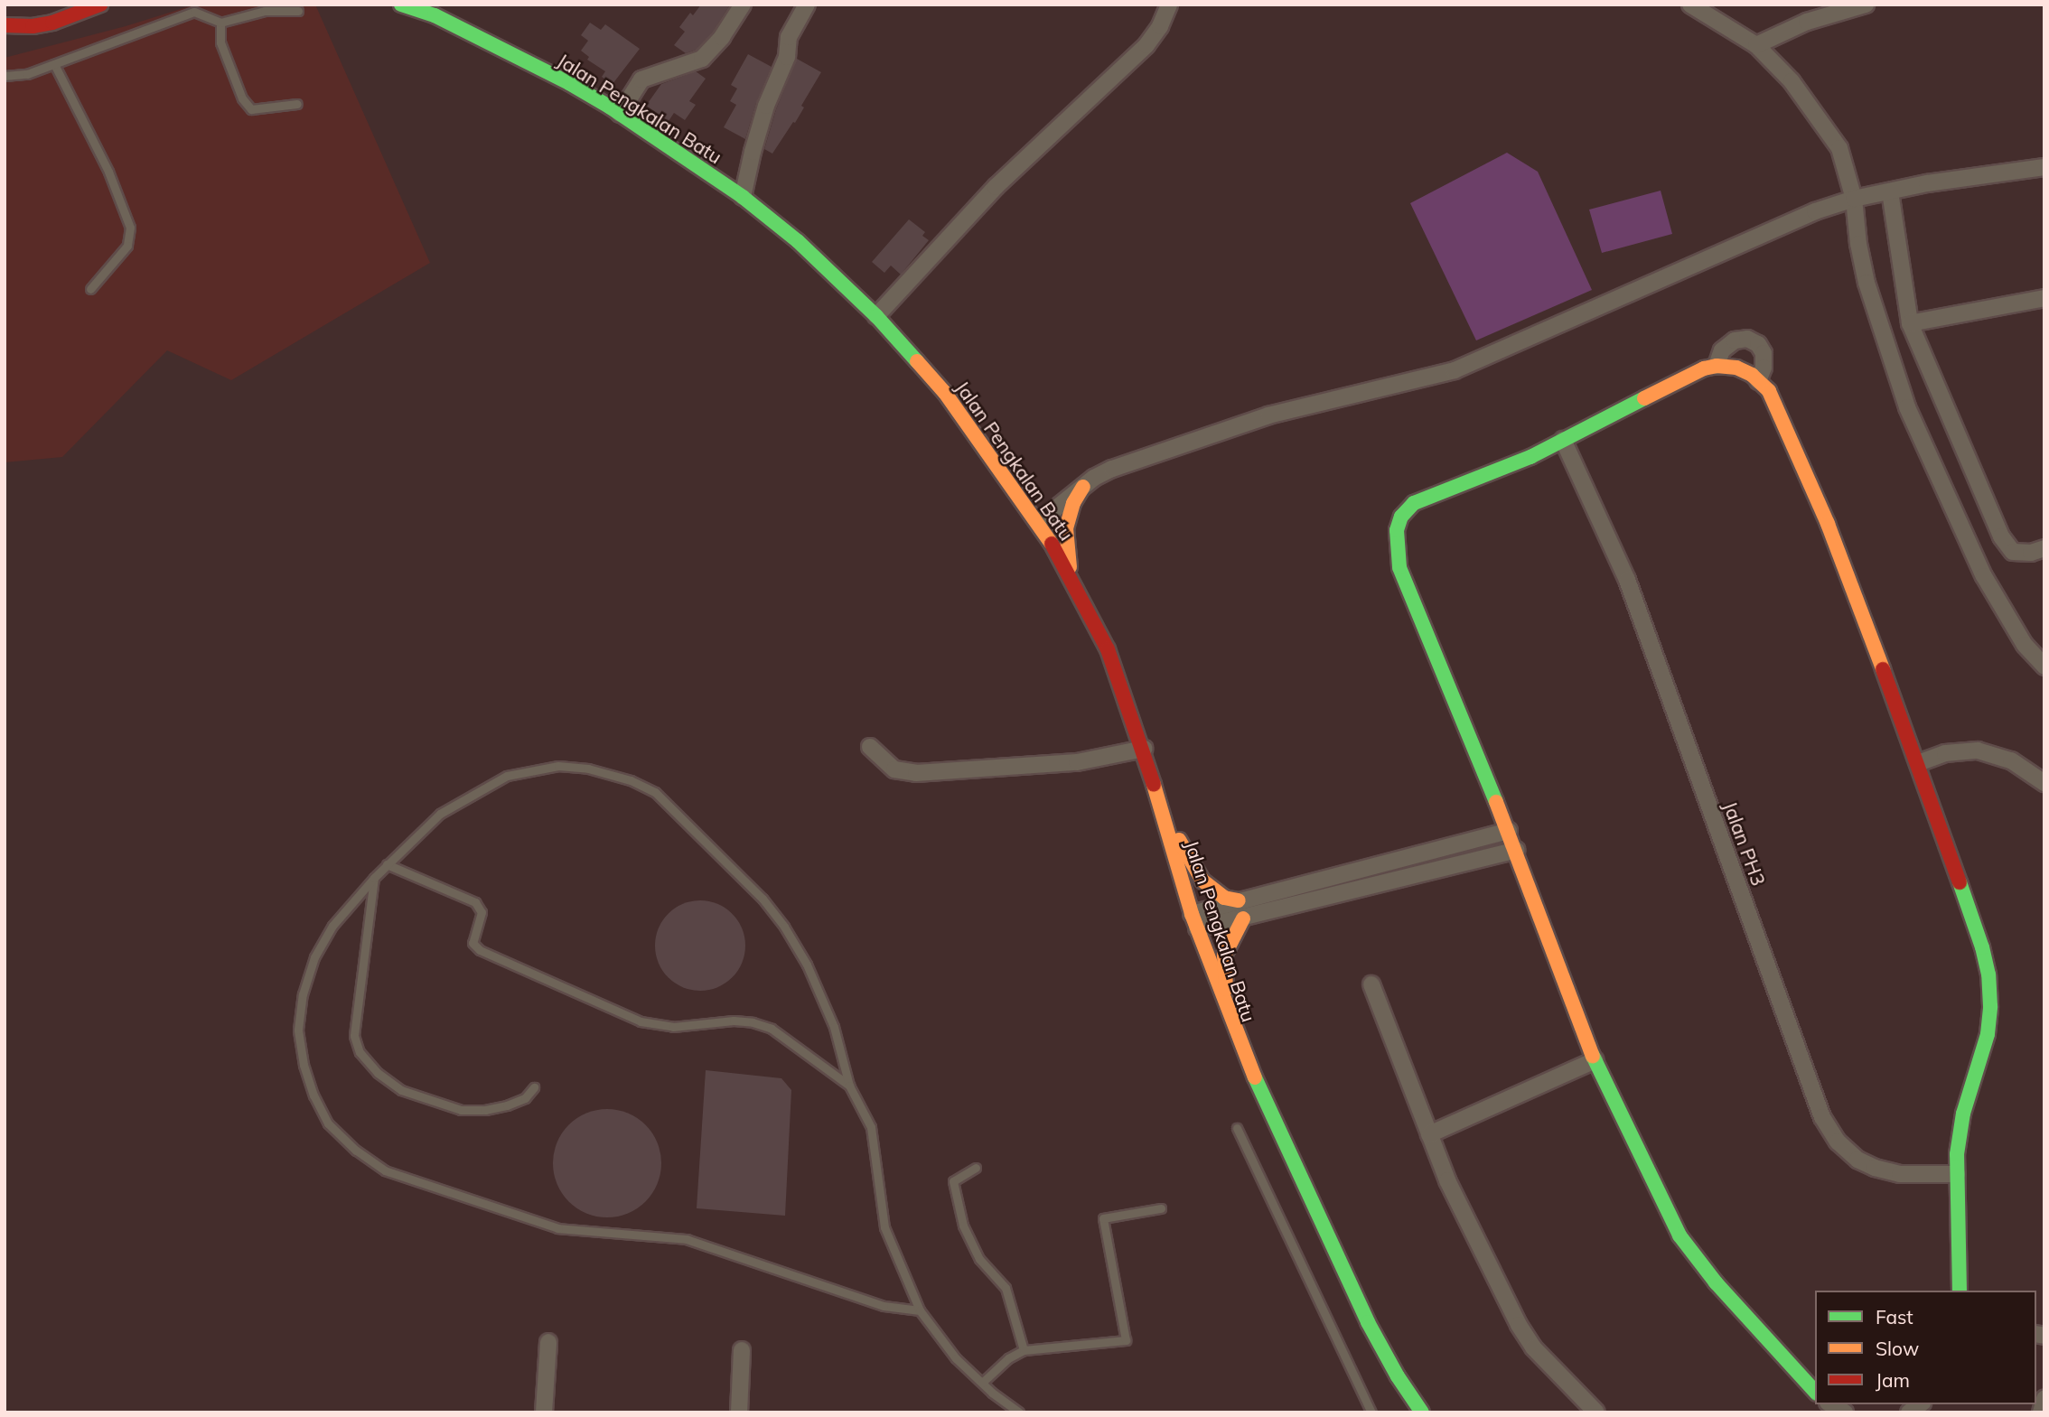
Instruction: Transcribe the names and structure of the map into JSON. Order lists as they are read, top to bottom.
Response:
{
  "streets": {
    "street": ["Jalan Pengkalan Batu", "Jalan PH3"]
  },
  "legend": ["Fast", "Slow", "Jam"]
}
